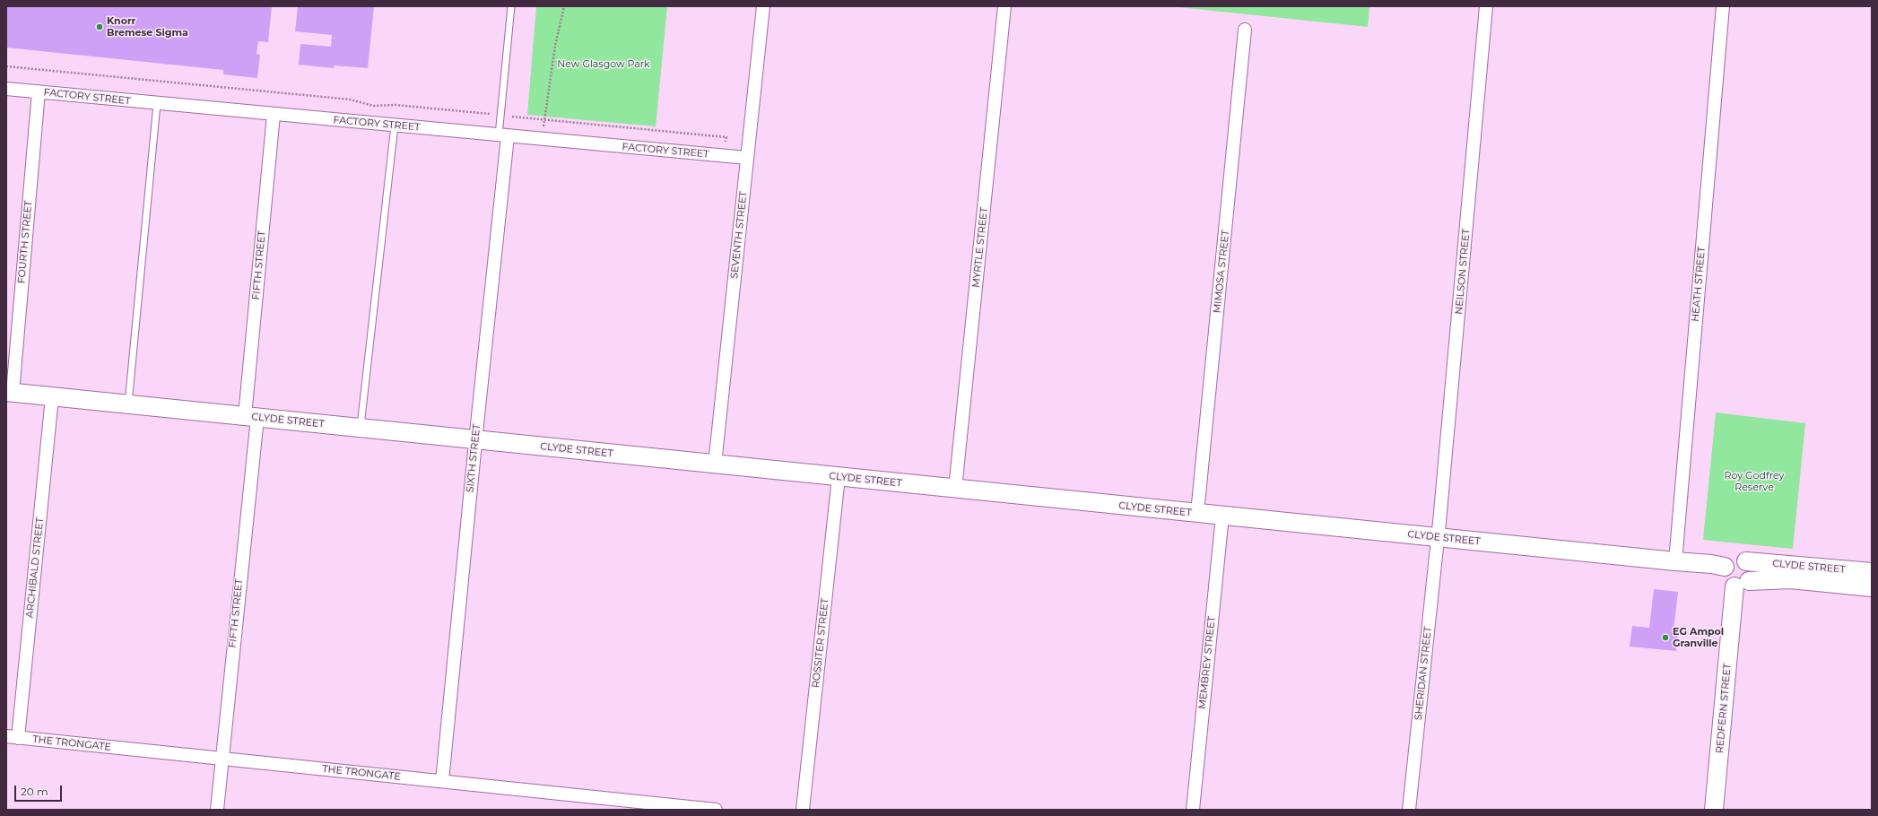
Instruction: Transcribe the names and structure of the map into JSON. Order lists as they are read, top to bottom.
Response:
{
  "streets": {
    "main road": ["CLYDE STREET", "REDFERN STREET"],
    "street": [
      "FACTORY STREET",
      "SEVENTH STREET",
      "FOURTH STREET",
      "MYRTLE STREET",
      "FIFTH STREET",
      "MIMOSA STREET",
      "NEILSON STREET",
      "HEATH STREET",
      "SIXTH STREET",
      "ARCHIBALD STREET",
      "ROSSITER STREET",
      "MEMBREY STREET",
      "SHERIDAN STREET",
      "THE TRONGATE"
    ]
  },
  "crossings": [
    ["FACTORY STREET", "SEVENTH STREET"],
    ["FACTORY STREET", "FOURTH STREET"],
    ["FACTORY STREET", "FIFTH STREET"],
    ["FACTORY STREET", "SIXTH STREET"],
    ["SEVENTH STREET", "CLYDE STREET"],
    ["FOURTH STREET", "CLYDE STREET"],
    ["MYRTLE STREET", "CLYDE STREET"],
    ["FIFTH STREET", "CLYDE STREET"],
    ["FIFTH STREET", "THE TRONGATE"],
    ["MIMOSA STREET", "CLYDE STREET"],
    ["NEILSON STREET", "CLYDE STREET"],
    ["NEILSON STREET", "SHERIDAN STREET"],
    ["HEATH STREET", "CLYDE STREET"],
    ["CLYDE STREET", "SIXTH STREET"],
    ["CLYDE STREET", "ARCHIBALD STREET"],
    ["CLYDE STREET", "ROSSITER STREET"],
    ["CLYDE STREET", "MEMBREY STREET"],
    ["CLYDE STREET", "SHERIDAN STREET"],
    ["CLYDE STREET", "REDFERN STREET"],
    ["SIXTH STREET", "THE TRONGATE"],
    ["ARCHIBALD STREET", "THE TRONGATE"]
  ],
  "parks": ["New Glasgow Park", "Roy Godfrey Reserve"],
  "places": ["Knorr Bremese Sigma", "EG Ampol Granville"],
  "scale_bar": "20 m"
}
